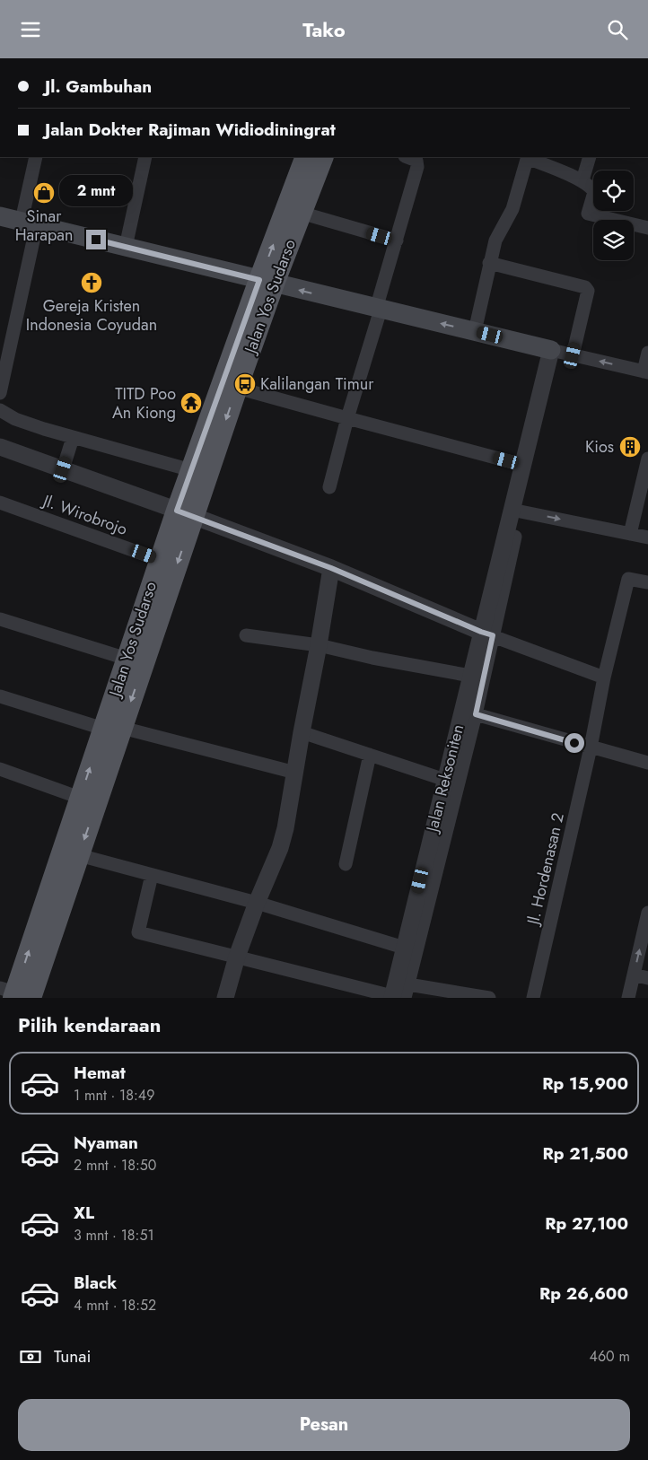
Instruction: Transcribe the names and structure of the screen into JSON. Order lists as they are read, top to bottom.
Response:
{
  "streets": {
    "main road": ["Jalan Yos Sudarso"],
    "street": ["Jl. Wirobrojo", "Jalan Reksoniten", "Jl. Hordenasan 2"]
  },
  "crossings": [
    ["Jalan Yos Sudarso", "Jl. Wirobrojo"]
  ],
  "places": {
    "shop": ["Sinar Harapan"],
    "church": ["Gereja Kristen Indonesia Coyudan"],
    "bus stop": ["Kalilangan Timur"],
    "temple": ["TITD Poo An Kiong"],
    "building": ["Kios"]
  },
  "page": {
    "header": "Tako",
    "banner": ["Jl. Gambuhan", "Jalan Dokter Rajiman Widiodiningrat"],
    "bubble": "2 mnt",
    "heading": "Pilih kendaraan",
    "list": [
      {
        "name": "Hemat",
        "note": "1 mnt · 18:49",
        "value": "Rp 15,900"
      },
      {
        "name": "Nyaman",
        "note": "2 mnt · 18:50",
        "value": "Rp 21,500"
      },
      {
        "name": "XL",
        "note": "3 mnt · 18:51",
        "value": "Rp 27,100"
      },
      {
        "name": "Black",
        "note": "4 mnt · 18:52",
        "value": "Rp 26,600"
      }
    ],
    "pay": ["Tunai", "460 m"],
    "buttons": "Pesan"
  }
}
